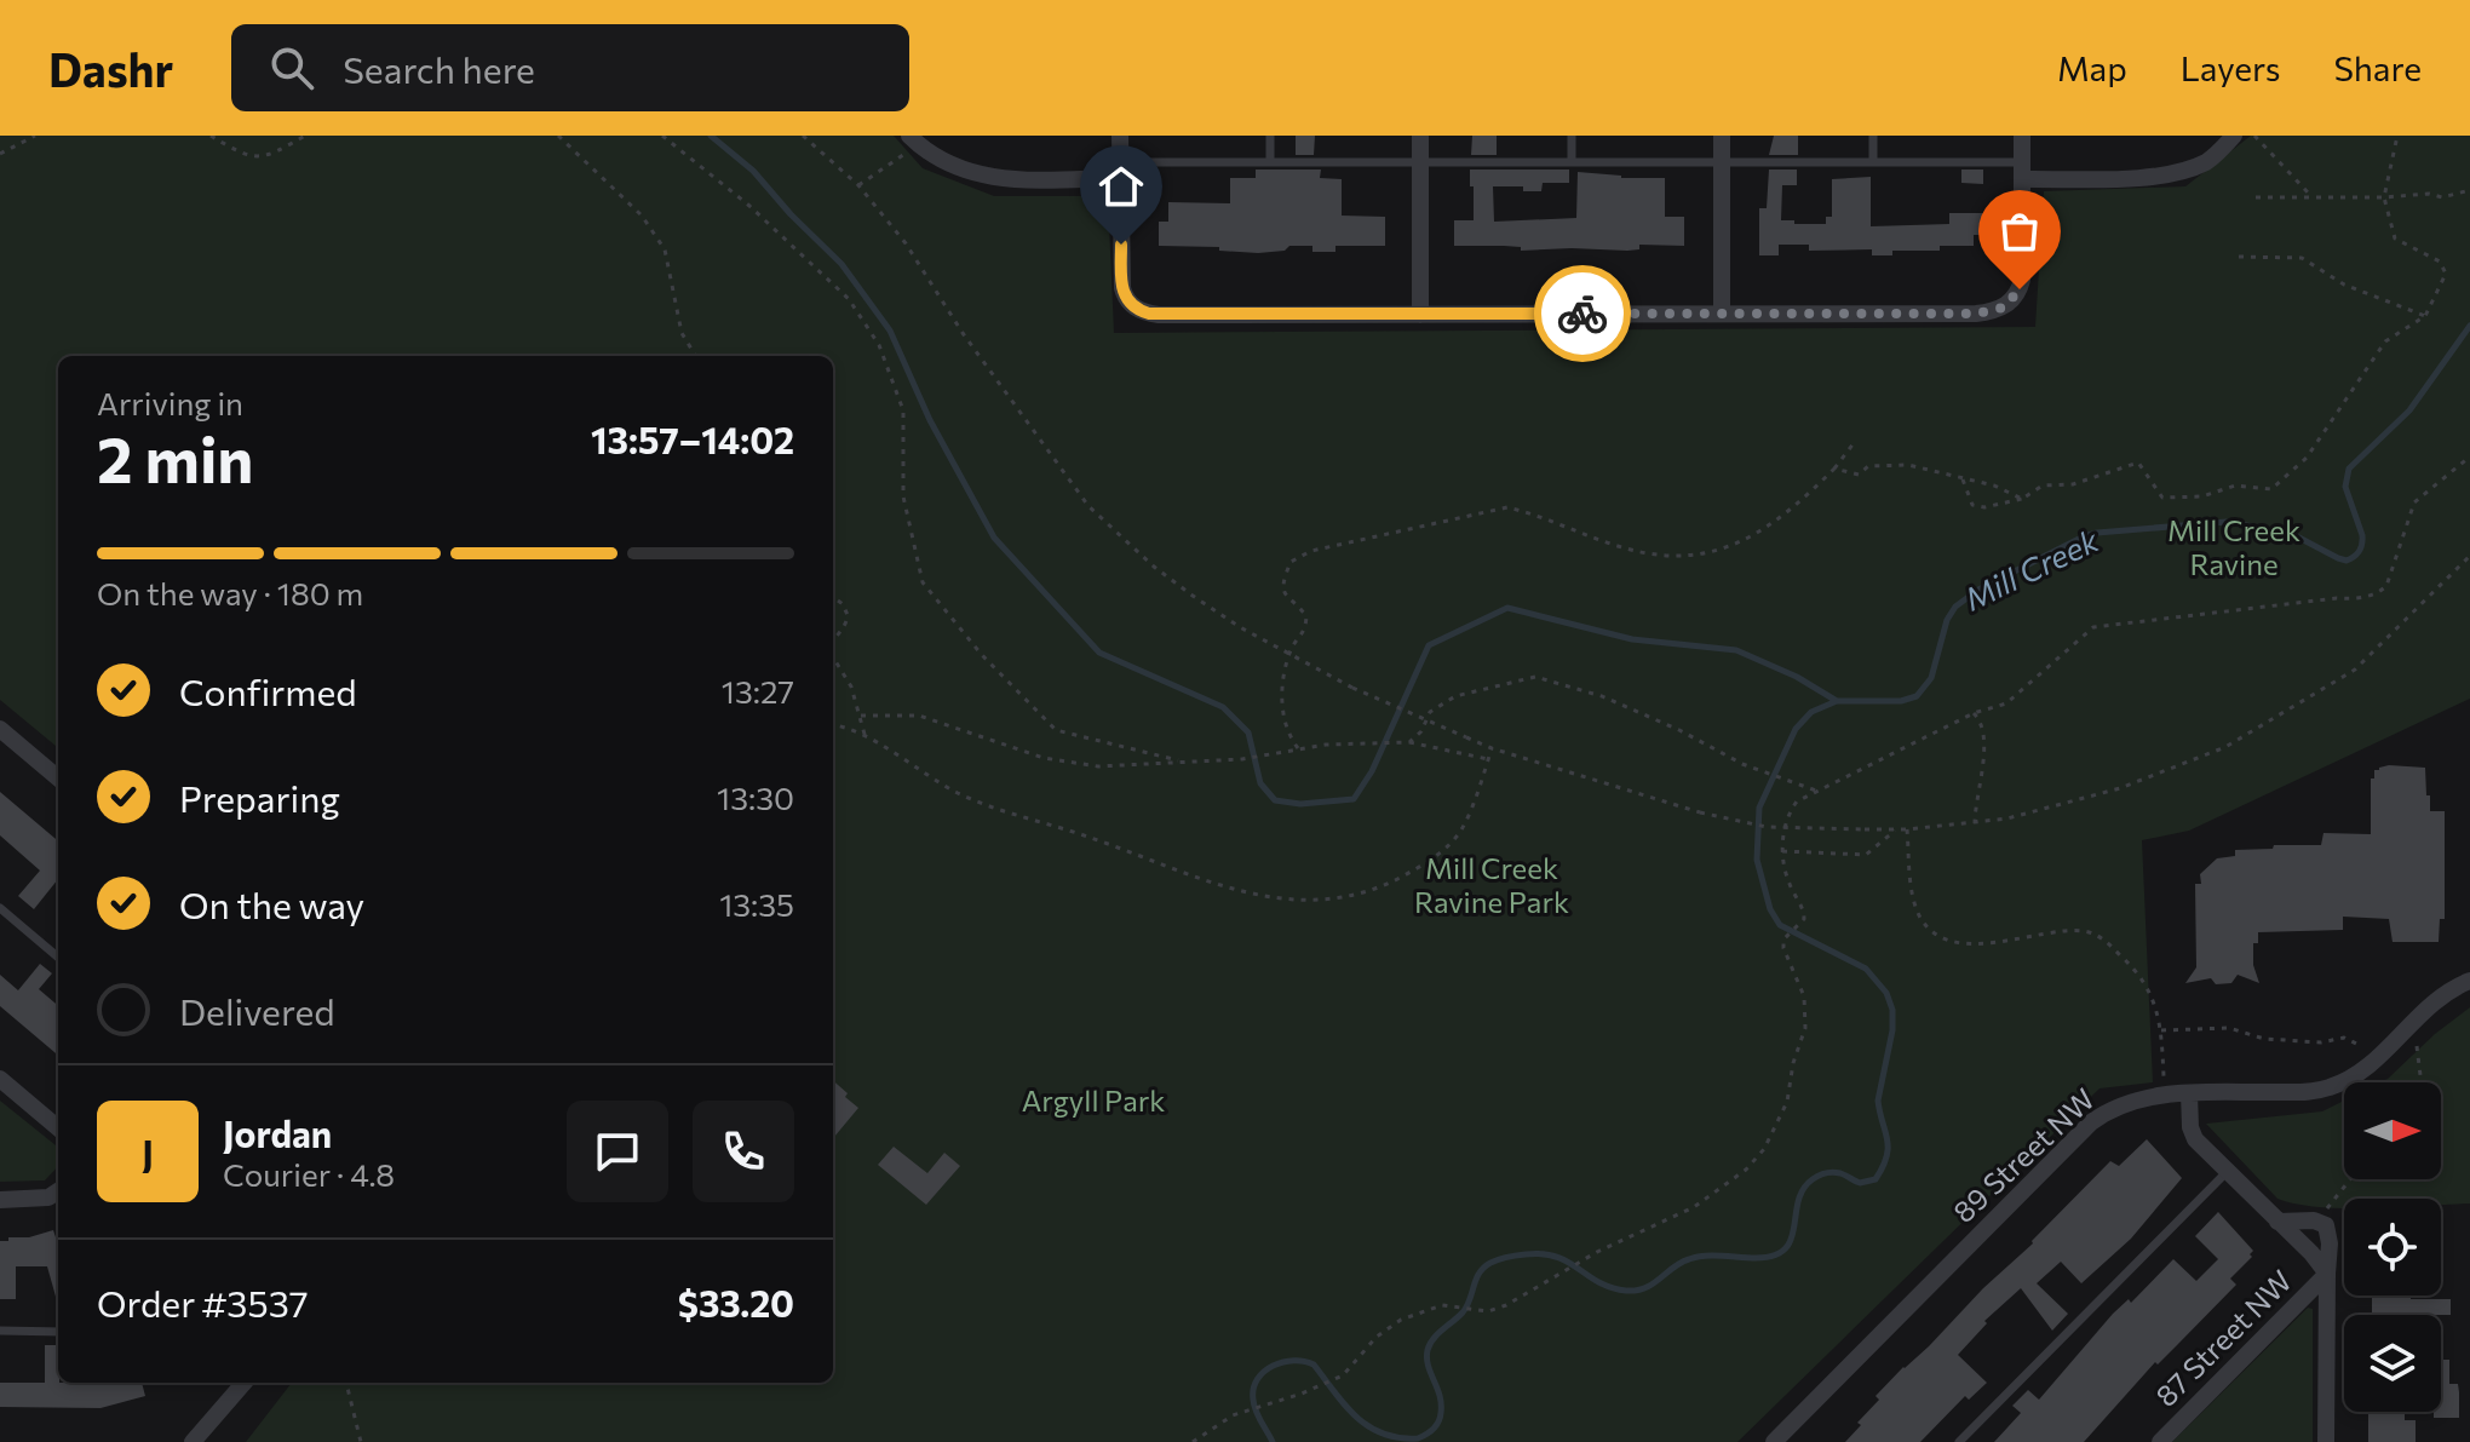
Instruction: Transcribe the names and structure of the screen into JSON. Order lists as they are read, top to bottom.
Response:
{
  "streets": {
    "street": ["89 Street NW", "87 Street NW"]
  },
  "water": ["Mill Creek"],
  "parks": ["Mill Creek Ravine", "Mill Creek Ravine Park", "Argyll Park"],
  "north": "right",
  "page": {
    "header": "Dashr",
    "search": "Search here",
    "nav": ["Map", "Layers", "Share"],
    "heading": ["2 min", "Arriving in", "13:57–14:02"],
    "panel": [
      "Jordan",
      "Courier · 4.8",
      "Order #3537",
      "$33.20"
    ],
    "bar": "On the way · 180 m",
    "list": [
      ["Confirmed", "13:27"],
      ["Preparing", "13:30"],
      ["On the way", "13:35"],
      "Delivered"
    ],
    "round": "J"
  }
}
